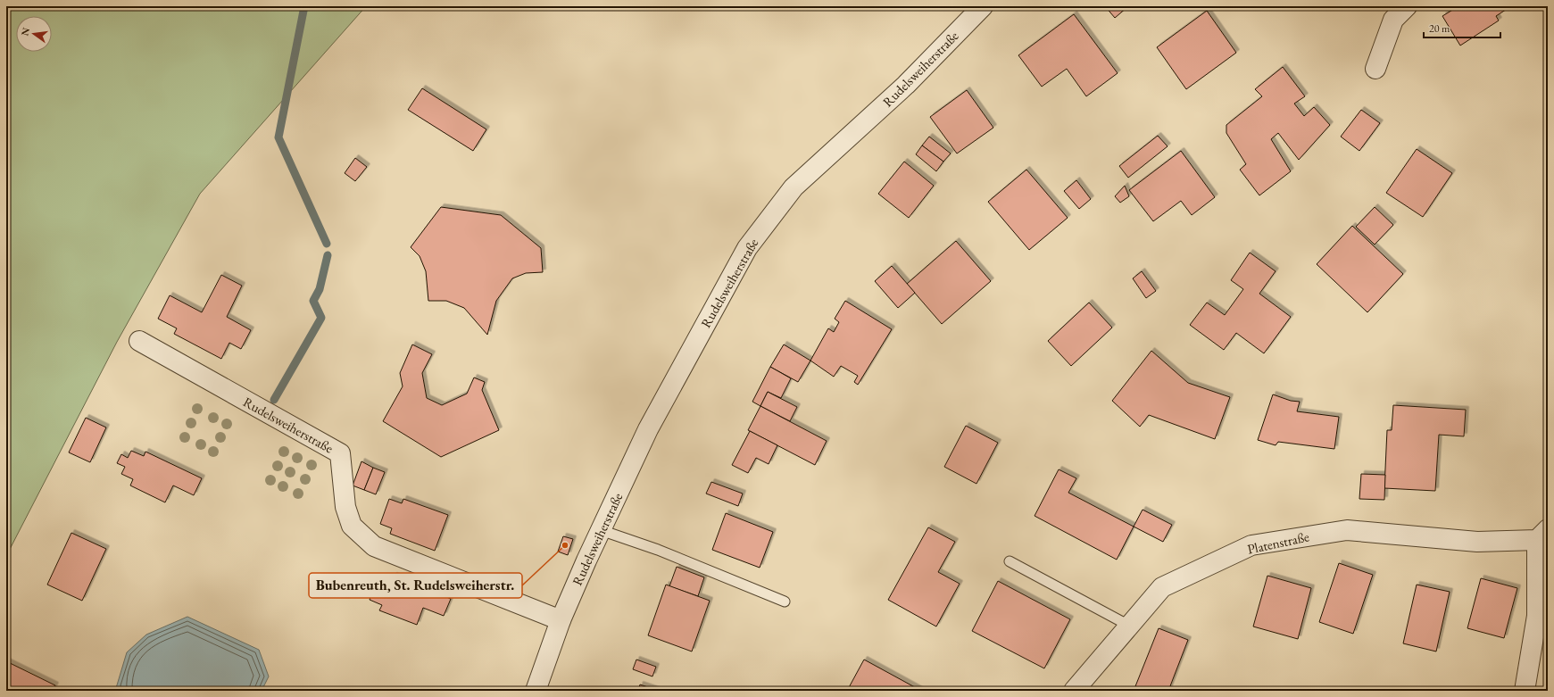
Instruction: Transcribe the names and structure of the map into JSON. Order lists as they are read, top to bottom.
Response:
{
  "streets": {
    "street": ["Rudelsweiherstraße", "Platenstraße"]
  },
  "places": ["Bubenreuth, St. Rudelsweiherstr."],
  "scale_bar": "20 m",
  "north": "left"
}
